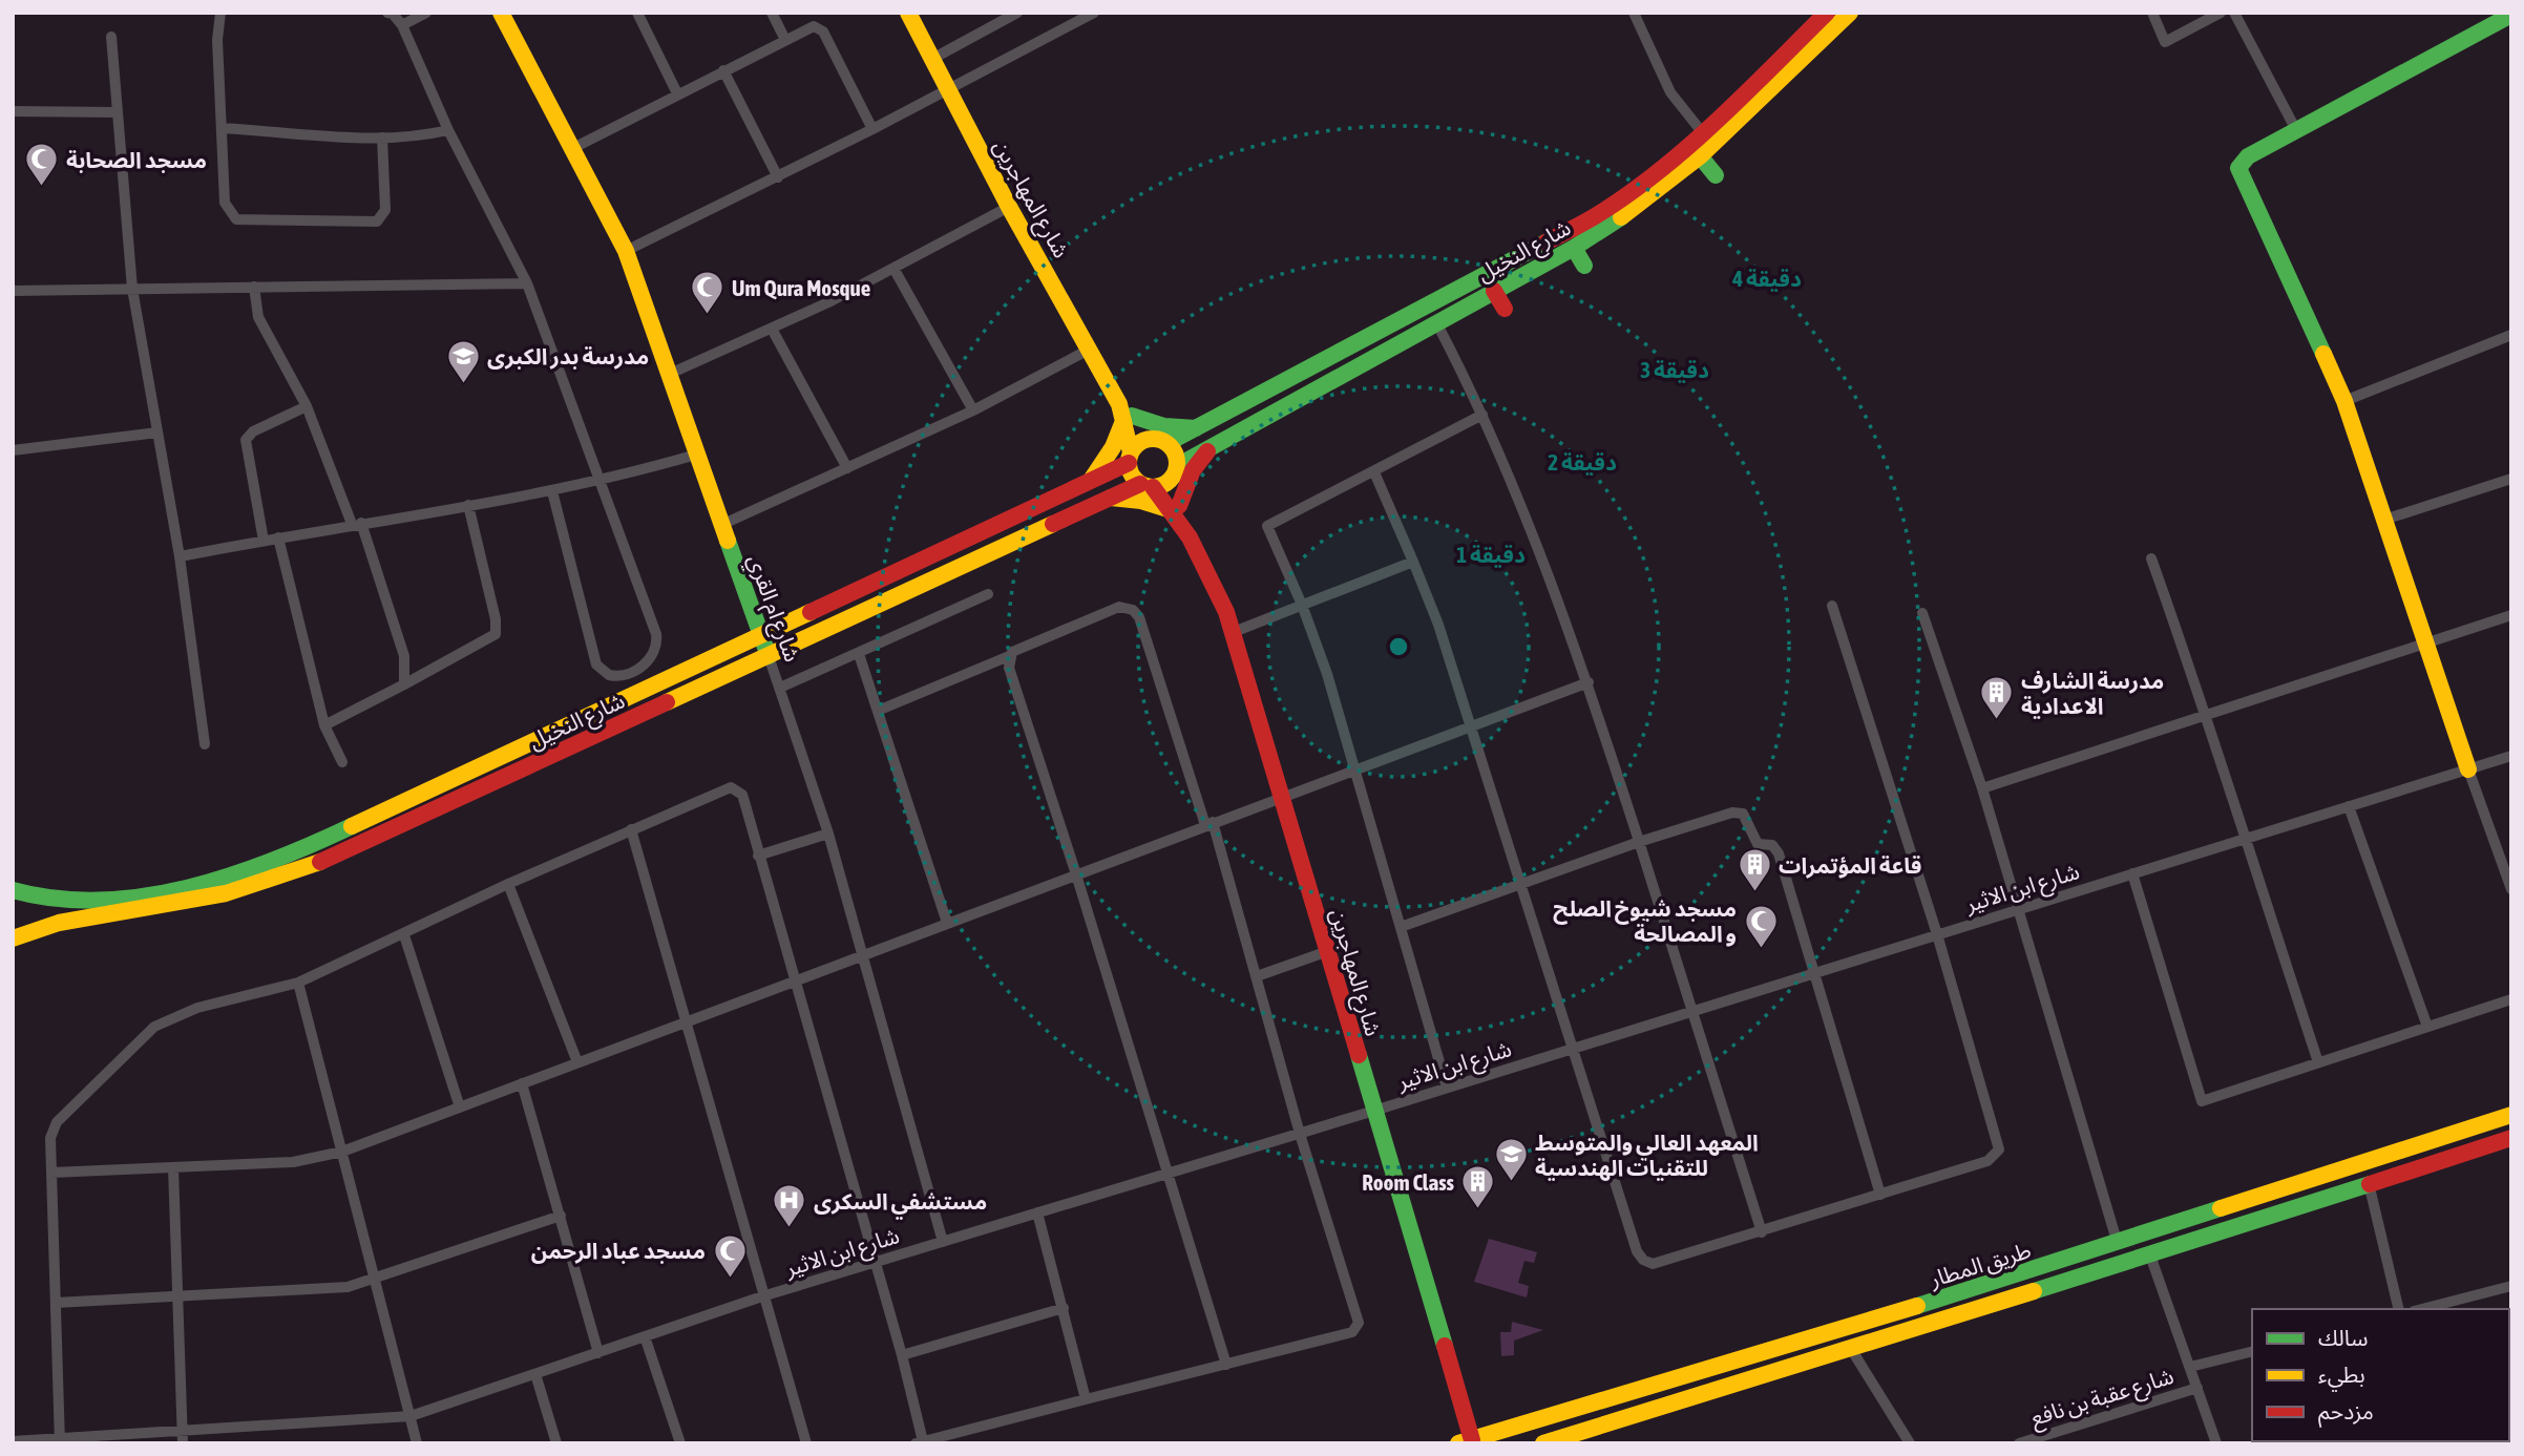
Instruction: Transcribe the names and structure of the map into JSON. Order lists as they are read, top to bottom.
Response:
{
  "streets": {
    "main road": [
      "شارع المهاجرين",
      "شارع النخيل",
      "شارع ام القري",
      "طريق المطار"
    ],
    "street": ["شارع ابن الاثير", "شارع عقبة بن نافع"]
  },
  "crossings": [
    ["شارع المهاجرين", "شارع النخيل"],
    ["شارع المهاجرين", "شارع ابن الاثير"],
    ["شارع المهاجرين", "طريق المطار"],
    ["شارع النخيل", "شارع ام القري"],
    ["شارع ام القري", "شارع ابن الاثير"]
  ],
  "places": {
    "mosque": [
      "مسجد الصحابة",
      "Um Qura Mosque",
      "مسجد شيوخ الصلح و المصالحة",
      "مسجد عباد الرحمن"
    ],
    "school or university": ["مدرسة بدر الكبرى", "المعهد العالي والمتوسط للتقنيات الهندسية"],
    "building": ["مدرسة الشارف الاعدادية", "قاعة المؤتمرات", "Room Class"],
    "hospital": ["مستشفي السكرى"]
  },
  "legend": ["سالك", "بطيء", "مزدحم"],
  "rings": [
    "4 دقيقة",
    "3 دقيقة",
    "2 دقيقة",
    "1 دقيقة"
  ]
}
